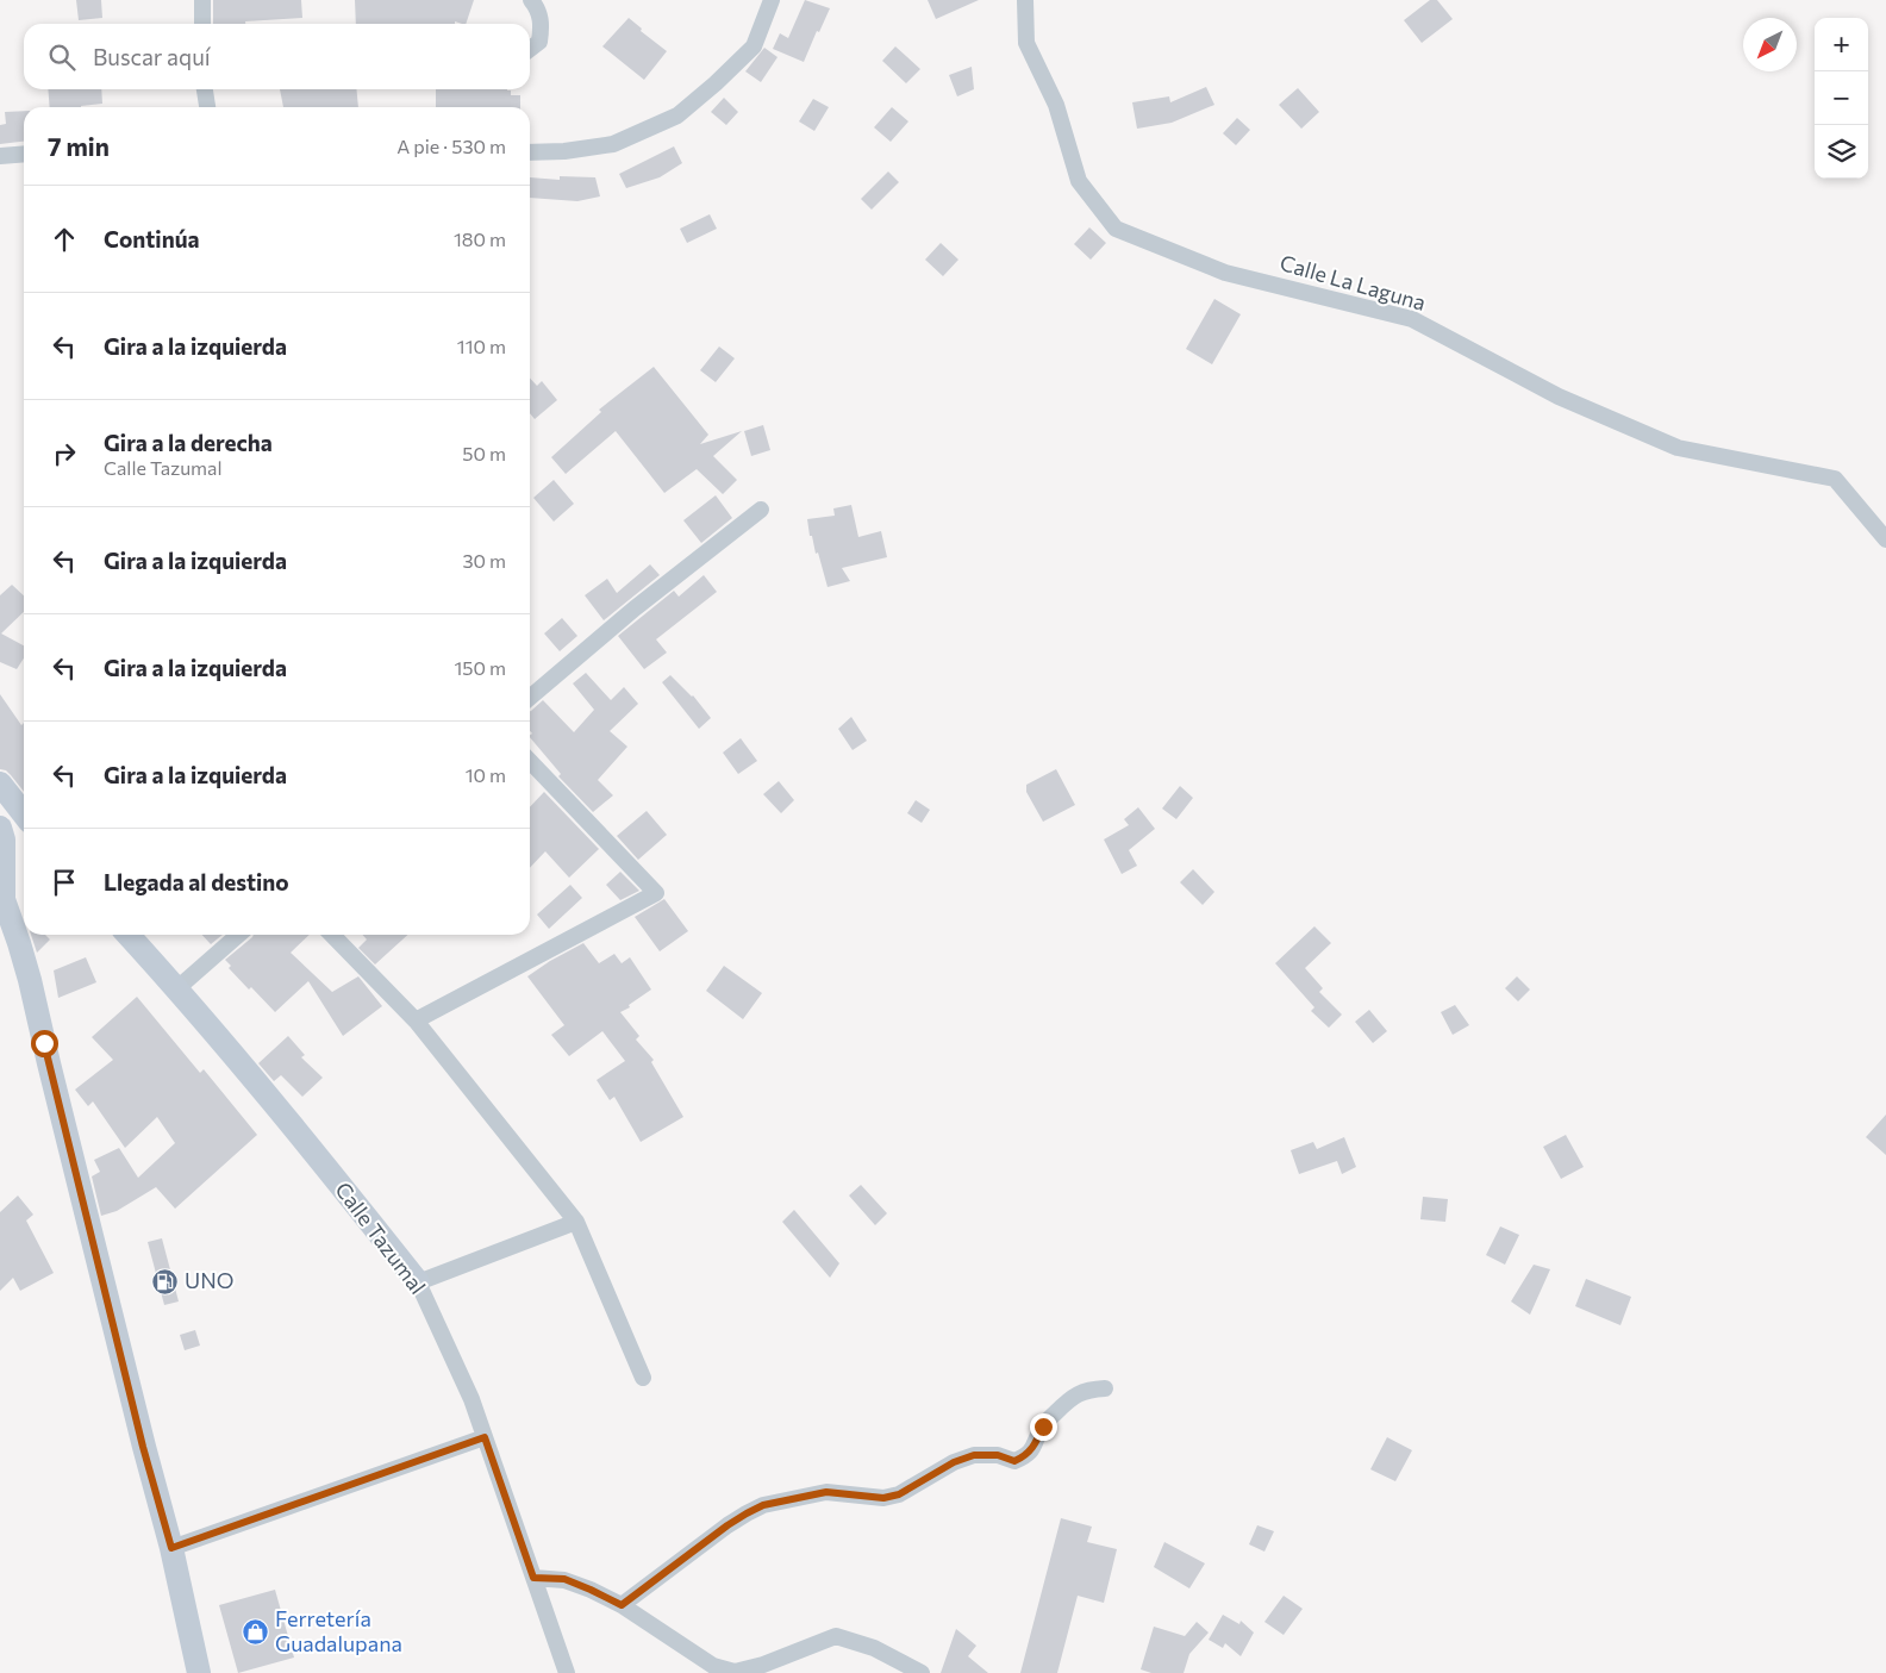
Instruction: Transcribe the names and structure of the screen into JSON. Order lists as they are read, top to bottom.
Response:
{
  "streets": {
    "main road": ["Calle Tazumal"],
    "street": ["Calle La Laguna"]
  },
  "places": {
    "fuel station": ["UNO"],
    "shop": ["Ferretería Guadalupana"]
  },
  "north": "bottom left",
  "page": {
    "map_buttons": ["+", "−"],
    "search": "Buscar aquí",
    "heading": ["7 min", "A pie · 530 m"],
    "list": [
      ["Continúa", "180 m"],
      ["Gira a la izquierda", "110 m"],
      ["Gira a la derecha", "Calle Tazumal", "50 m"],
      ["Gira a la izquierda", "30 m"],
      ["Gira a la izquierda", "150 m"],
      ["Gira a la izquierda", "10 m"],
      "Llegada al destino"
    ]
  }
}
